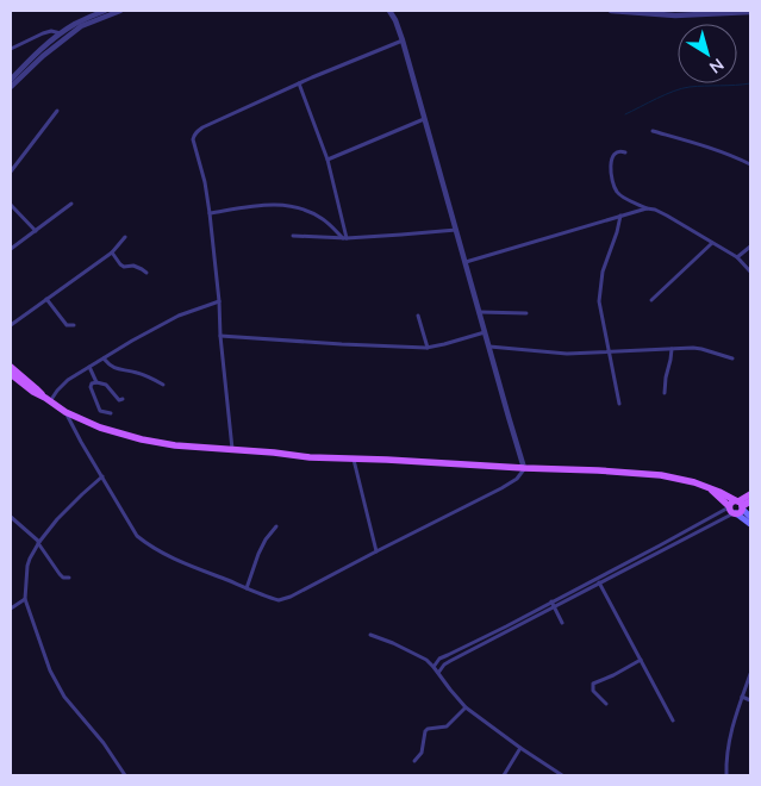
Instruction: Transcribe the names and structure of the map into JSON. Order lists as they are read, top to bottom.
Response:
{
  "north": "bottom right"
}
